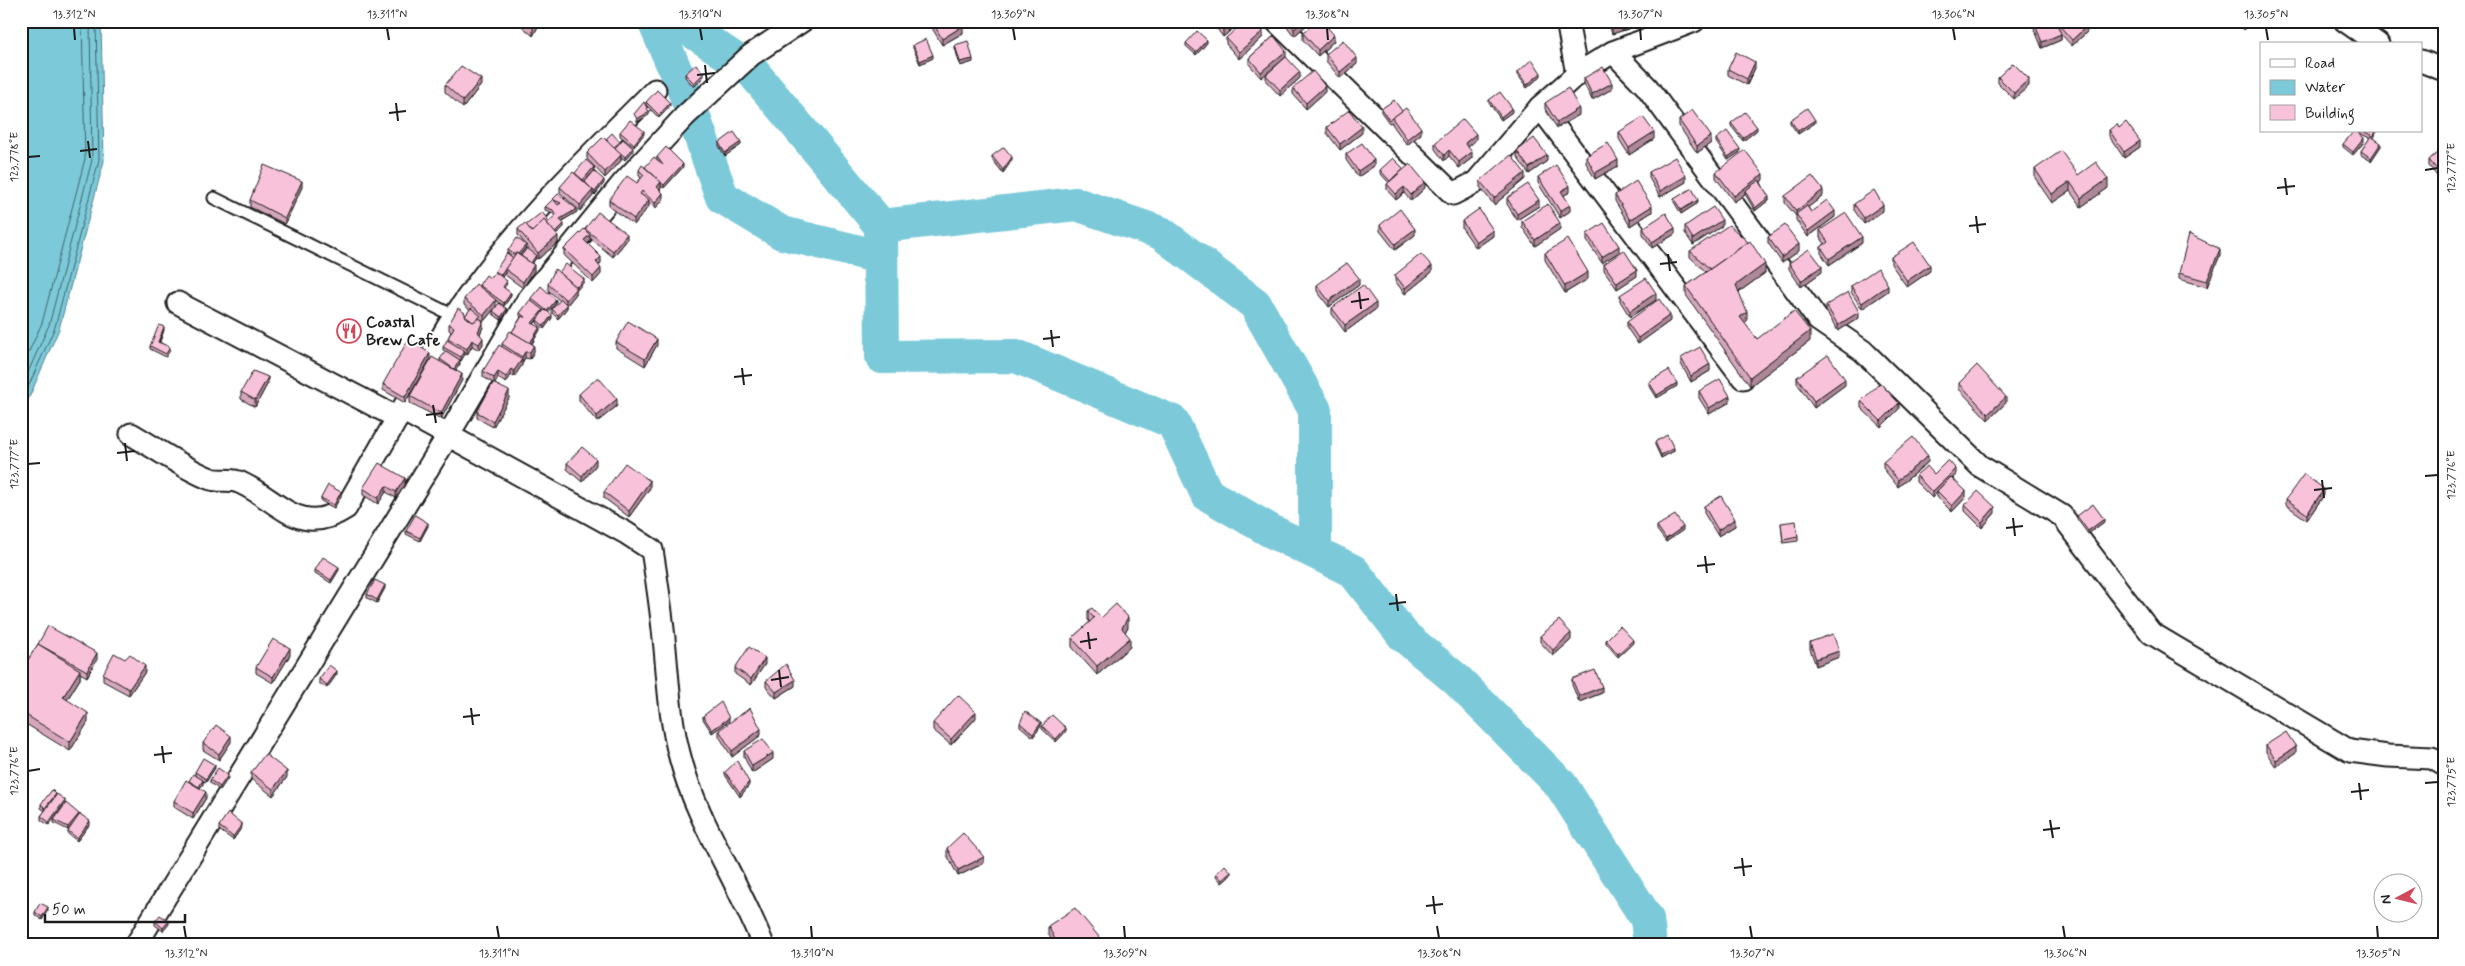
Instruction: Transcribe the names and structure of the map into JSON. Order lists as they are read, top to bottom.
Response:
{
  "places": {
    "restaurant": ["Coastal Brew Cafe"]
  },
  "legend": ["Road", "Water", "Building"],
  "scale_bar": "50 m",
  "north": "left",
  "coordinates": [
    "13.312°N",
    "13.311°N",
    "13.310°N",
    "13.309°N",
    "13.308°N",
    "13.307°N",
    "13.306°N",
    "13.305°N",
    "123.778°E",
    "123.777°E",
    "123.776°E",
    "123.775°E"
  ]
}
